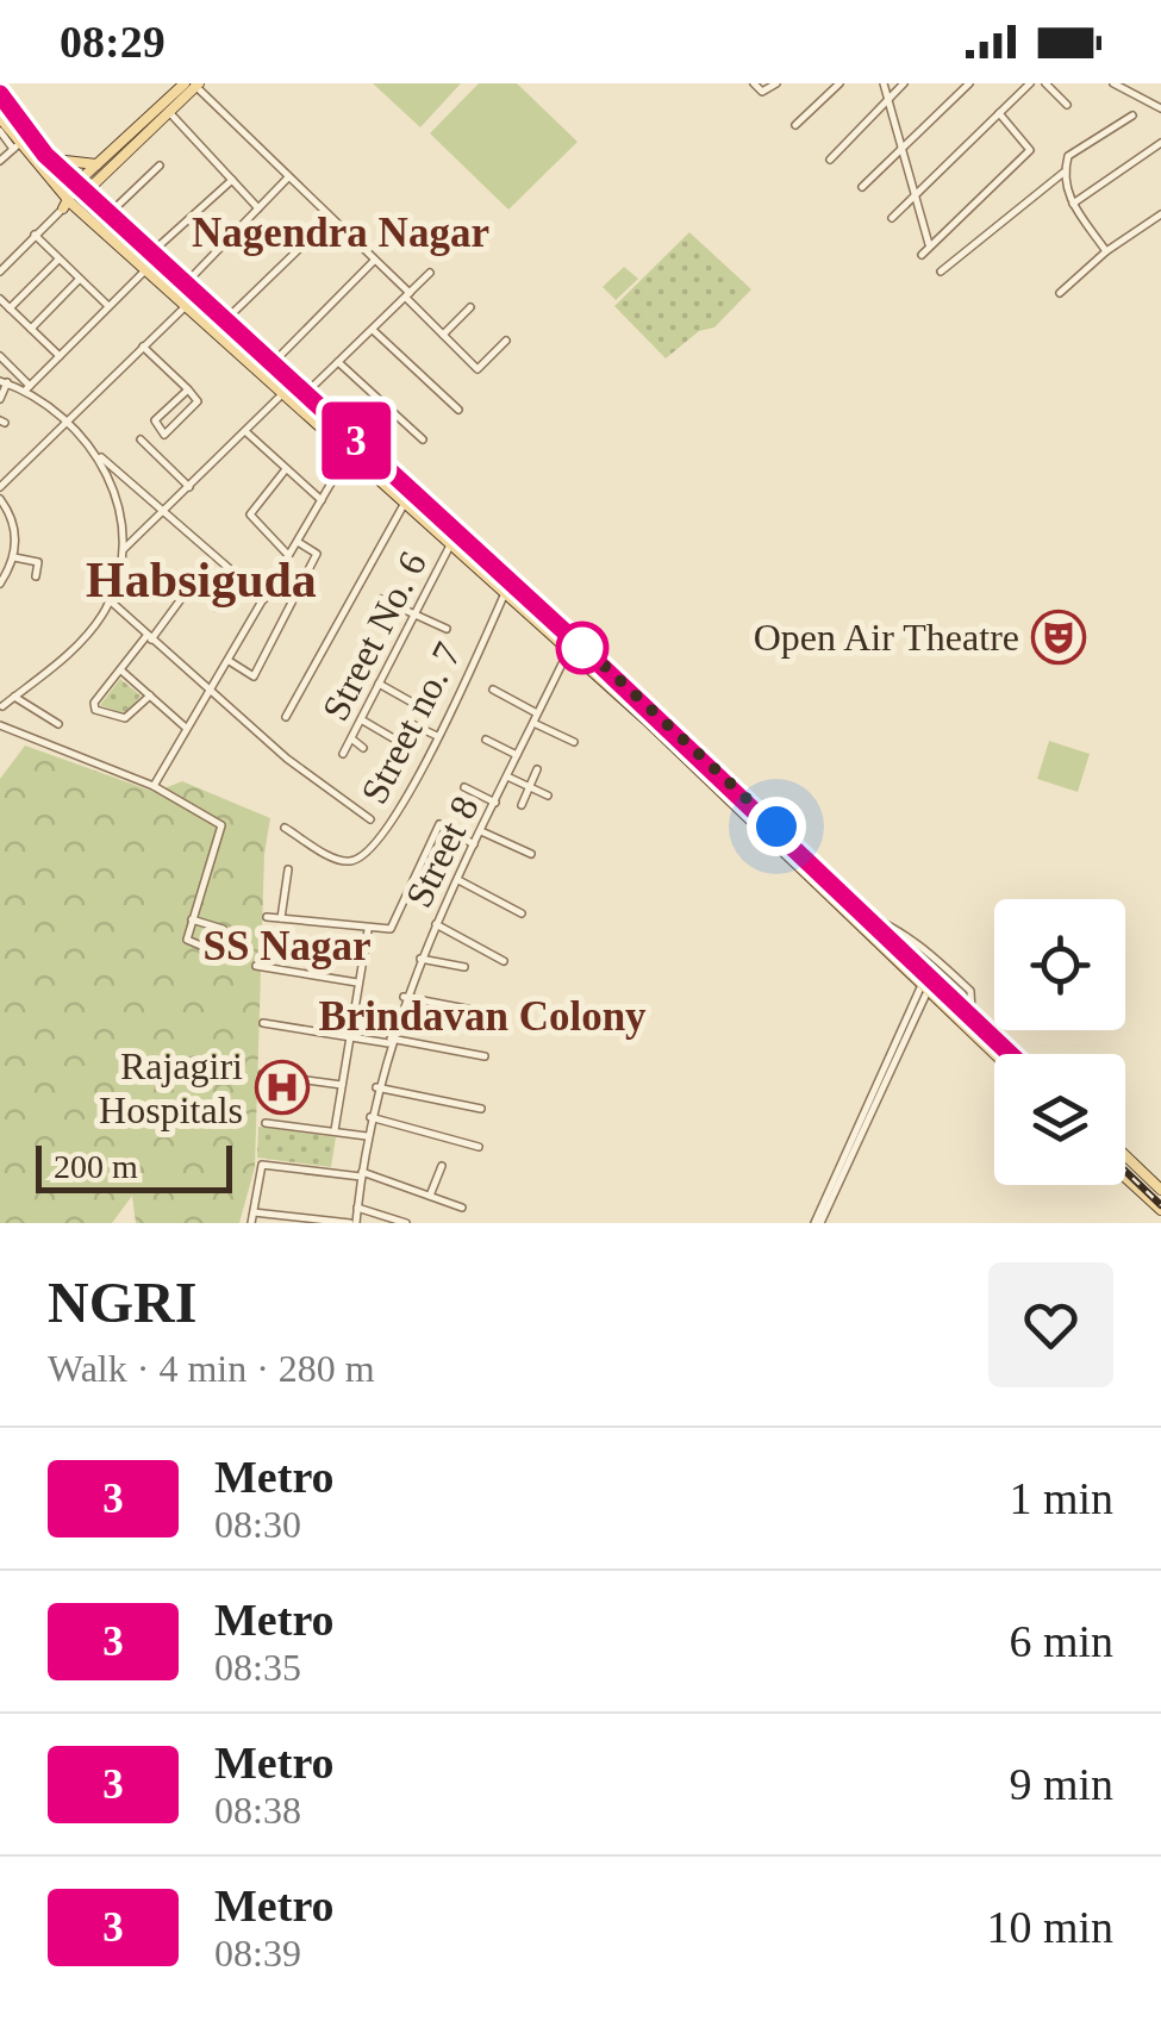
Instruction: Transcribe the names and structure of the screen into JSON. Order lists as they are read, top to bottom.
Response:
{
  "streets": {
    "street": ["Street No. 6", "Street no. 7", "Street 8"]
  },
  "districts": [
    "Nagendra Nagar",
    "Habsiguda",
    "SS Nagar",
    "Brindavan Colony"
  ],
  "places": {
    "theatre": ["Open Air Theatre"],
    "hospital": ["Rajagiri Hospitals"]
  },
  "lines": ["metro line 3"],
  "scale_bar": "200 m",
  "page": {
    "status": "08:29",
    "on_map": "3",
    "scale": "200 m",
    "heading": ["NGRI", "Walk · 4 min · 280 m"],
    "list": [
      {
        "mark": "3",
        "name": "Metro",
        "note": "08:30",
        "value": "1 min"
      },
      {
        "mark": "3",
        "name": "Metro",
        "note": "08:35",
        "value": "6 min"
      },
      {
        "mark": "3",
        "name": "Metro",
        "note": "08:38",
        "value": "9 min"
      },
      {
        "mark": "3",
        "name": "Metro",
        "note": "08:39",
        "value": "10 min"
      }
    ]
  }
}
